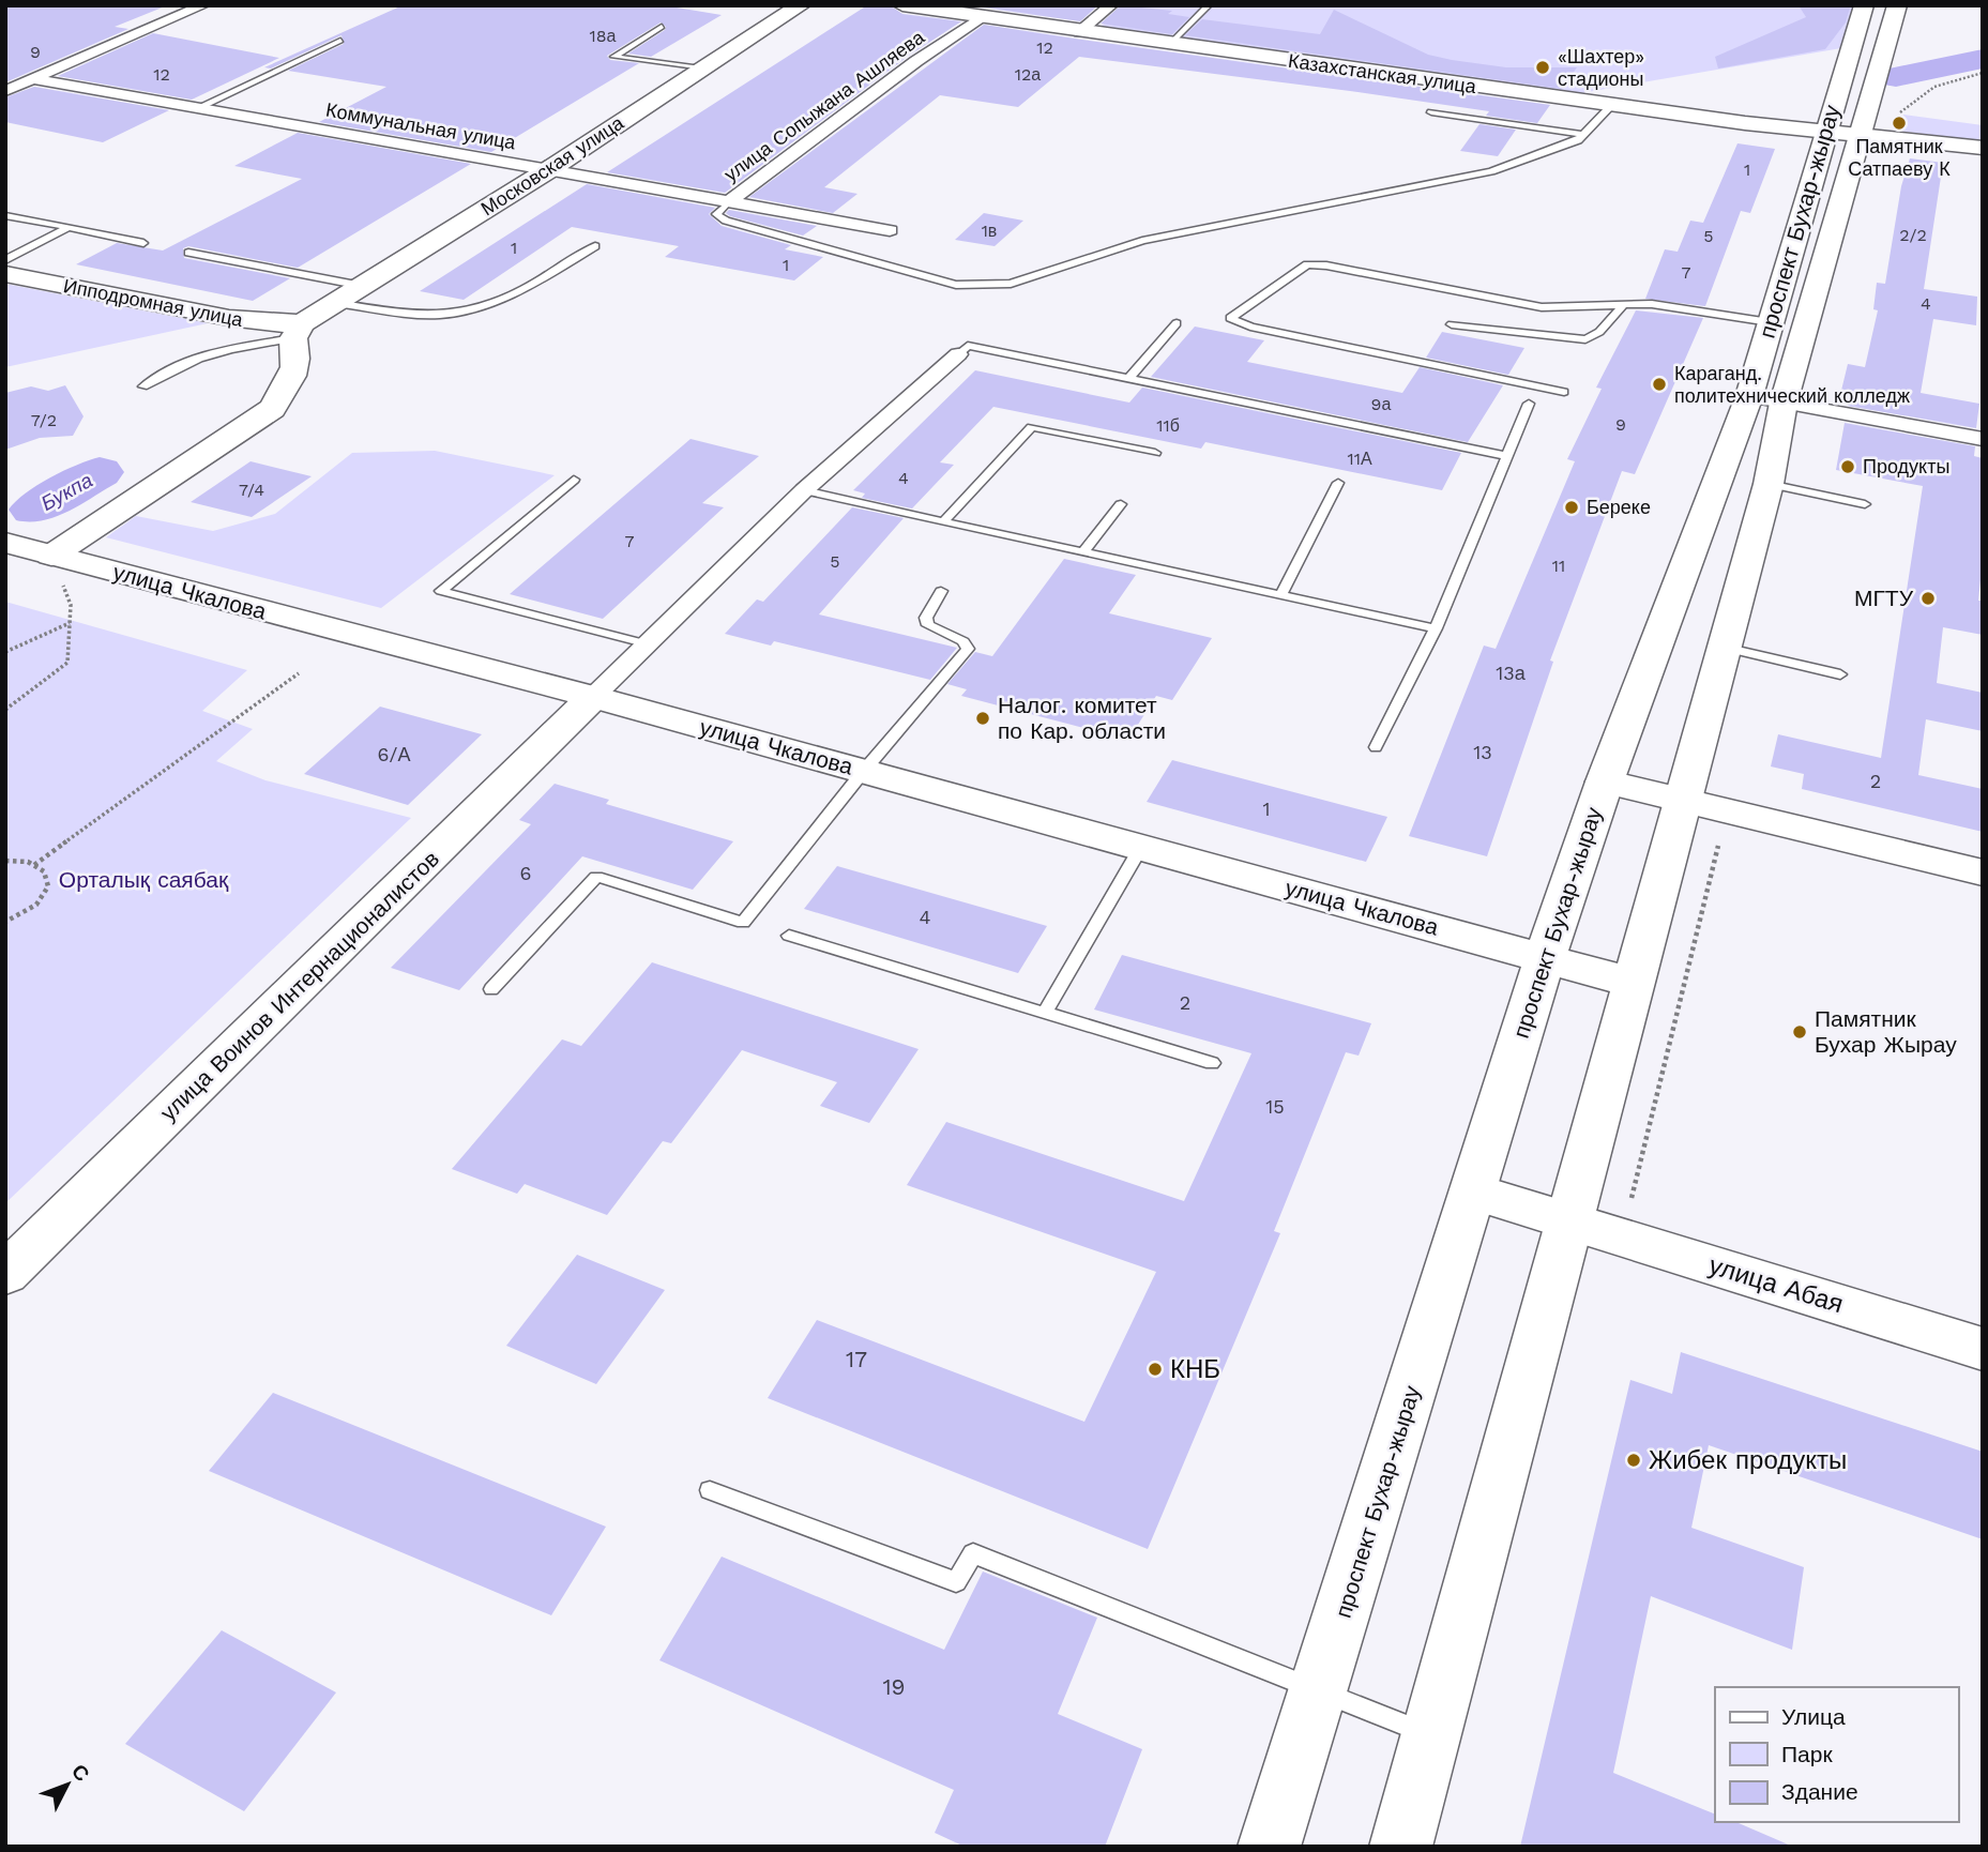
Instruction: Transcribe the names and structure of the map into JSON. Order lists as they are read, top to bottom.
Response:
{
  "streets": {
    "main road": [
      "Казахстанская улица",
      "Московская улица",
      "проспект Бухар-жырау",
      "Ипподромная улица",
      "улица Чкалова",
      "улица Воинов Интернационалистов",
      "улица Абая"
    ],
    "street": ["улица Сопыжана Ашляева", "Коммунальная улица"]
  },
  "crossings": [
    ["Казахстанская улица", "улица Сопыжана Ашляева"],
    ["Казахстанская улица", "проспект Бухар-жырау"],
    ["улица Сопыжана Ашляева", "Коммунальная улица"],
    ["Коммунальная улица", "Московская улица"],
    ["Московская улица", "Ипподромная улица"],
    ["проспект Бухар-жырау", "улица Чкалова"],
    ["проспект Бухар-жырау", "улица Абая"],
    ["улица Чкалова", "улица Воинов Интернационалистов"]
  ],
  "water": ["Букпа"],
  "parks": ["Орталық саябақ"],
  "places": [
    "«Шахтер» стадионы",
    "Памятник Сатпаеву К",
    "Караганд. политехнический колледж",
    "Продукты",
    "Береке",
    "МГТУ",
    "Налог. комитет по Кар. области",
    "Памятник Бухар Жырау",
    "КНБ",
    "Жибек продукты"
  ],
  "house_numbers": [
    "18а",
    "12",
    "9",
    "12",
    "12а",
    "1",
    "1в",
    "2/2",
    "5",
    "1",
    "1",
    "7",
    "4",
    "9а",
    "7/2",
    "9",
    "11б",
    "11А",
    "4",
    "7/4",
    "7",
    "5",
    "11",
    "13а",
    "13",
    "6/А",
    "2",
    "1",
    "6",
    "4",
    "2",
    "15",
    "17",
    "19"
  ],
  "legend": ["Улица", "Парк", "Здание"],
  "north": "top right"
}
